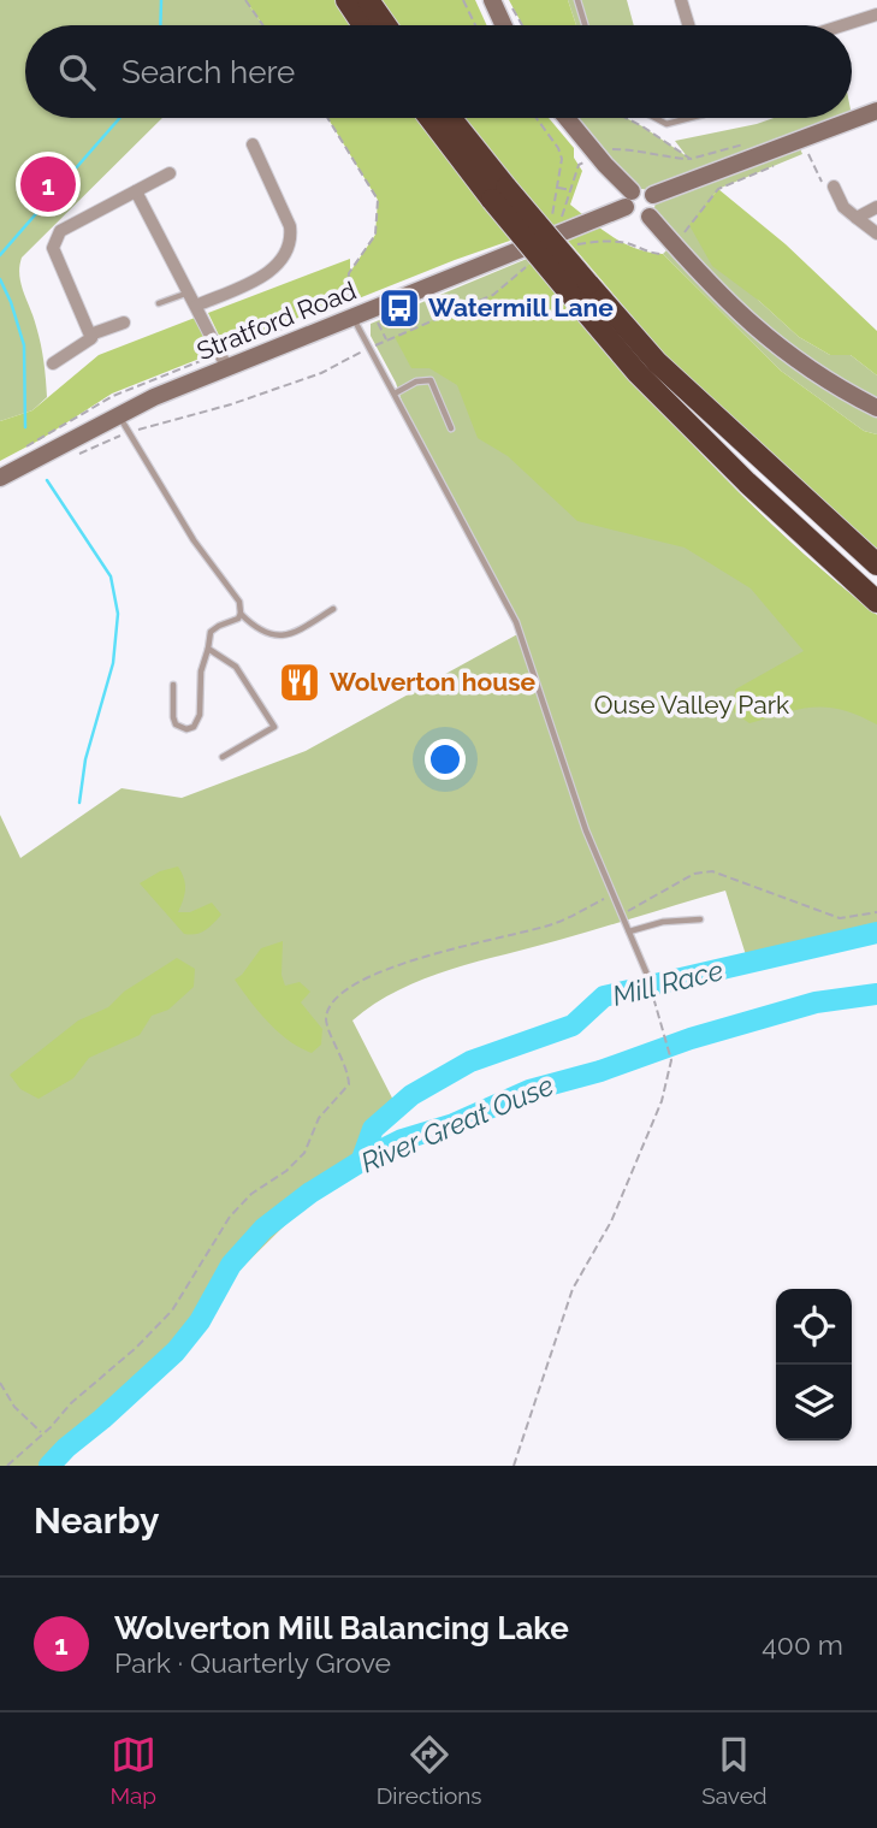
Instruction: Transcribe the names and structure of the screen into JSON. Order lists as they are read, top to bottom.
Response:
{
  "streets": {
    "street": ["Stratford Road"]
  },
  "water": ["Mill Race", "River Great Ouse"],
  "parks": ["Ouse Valley Park"],
  "places": {
    "bus stop": ["Watermill Lane"],
    "restaurant": ["Wolverton house"]
  },
  "page": {
    "search": "Search here",
    "pins": "1",
    "heading": "Nearby",
    "list": [
      {
        "mark": "1",
        "name": "Wolverton Mill Balancing Lake",
        "note": "Park · Quarterly Grove",
        "value": "400 m"
      }
    ],
    "nav": ["Map", "Directions", "Saved"]
  }
}
